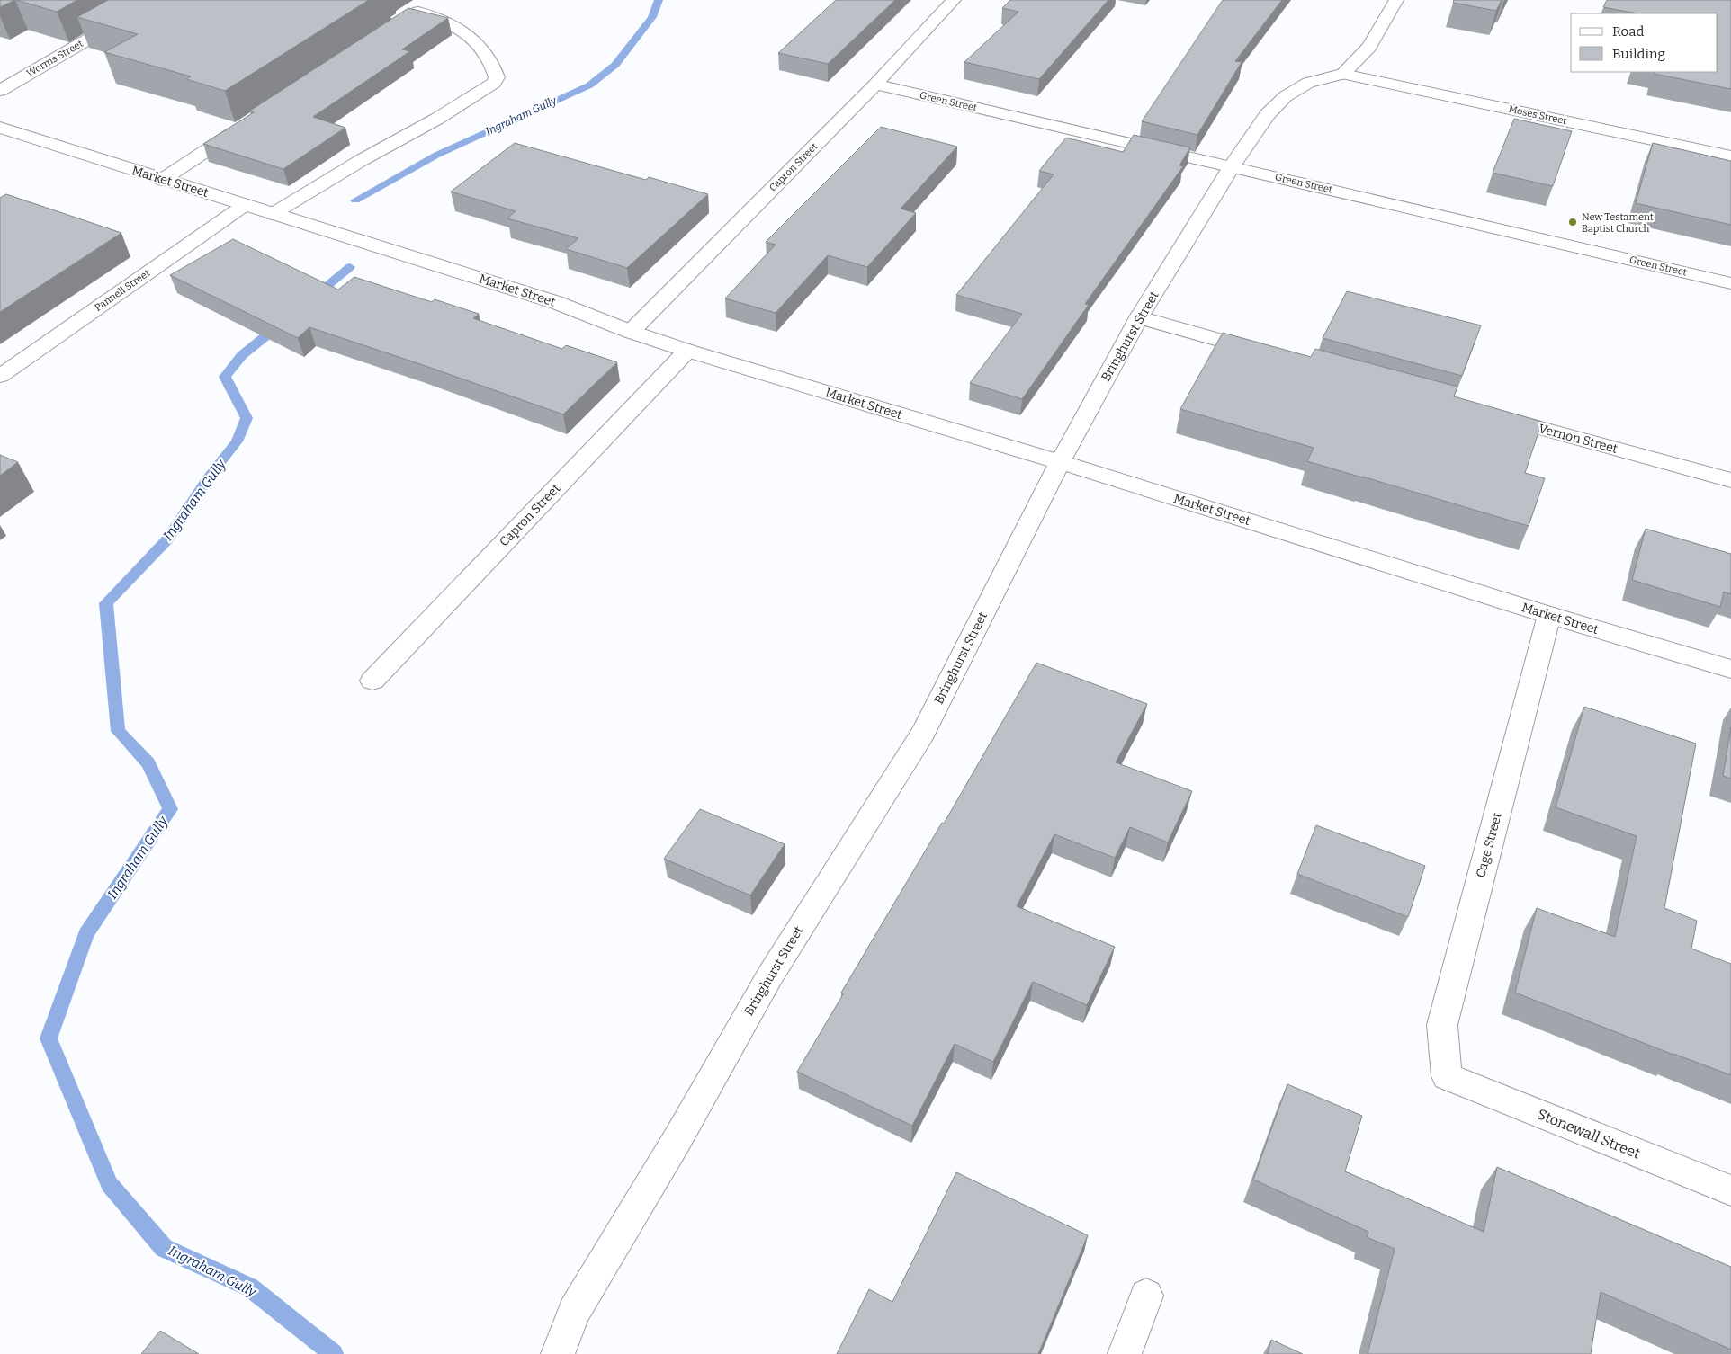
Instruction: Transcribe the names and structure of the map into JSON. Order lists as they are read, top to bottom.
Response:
{
  "streets": {
    "street": [
      "Worms Street",
      "Green Street",
      "Moses Street",
      "Capron Street",
      "Market Street",
      "Pannell Street",
      "Bringhurst Street",
      "Vernon Street",
      "Cage Street",
      "Stonewall Street"
    ]
  },
  "crossings": [
    ["Green Street", "Capron Street"],
    ["Green Street", "Bringhurst Street"],
    ["Moses Street", "Bringhurst Street"],
    ["Capron Street", "Market Street"],
    ["Market Street", "Pannell Street"],
    ["Market Street", "Bringhurst Street"],
    ["Market Street", "Cage Street"],
    ["Cage Street", "Stonewall Street"]
  ],
  "water": ["Ingraham Gully"],
  "places": ["New Testament Baptist Church"],
  "legend": ["Road", "Building"]
}
